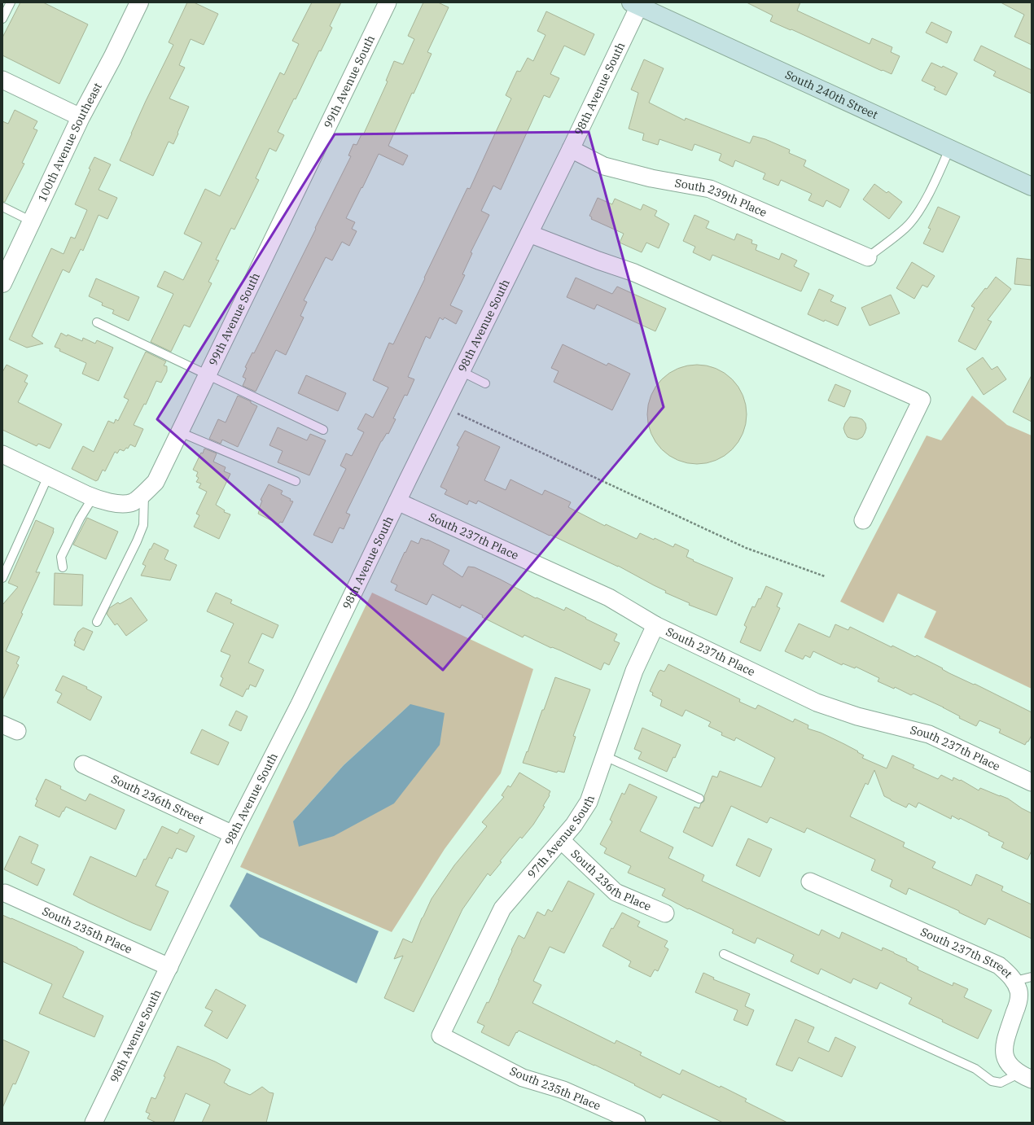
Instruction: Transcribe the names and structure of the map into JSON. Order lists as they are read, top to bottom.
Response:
{
  "streets": {
    "main road": ["South 240th Street"],
    "street": [
      "99th Avenue South",
      "98th Avenue South",
      "100th Avenue Southeast",
      "South 239th Place",
      "South 237th Place",
      "South 236th Street",
      "97th Avenue South",
      "South 236th Place",
      "South 235th Place",
      "South 237th Street"
    ]
  },
  "crossings": [
    ["98th Avenue South", "South 240th Street"],
    ["98th Avenue South", "South 239th Place"],
    ["98th Avenue South", "South 237th Place"],
    ["98th Avenue South", "South 236th Street"],
    ["98th Avenue South", "South 235th Place"],
    ["South 237th Place", "97th Avenue South"],
    ["97th Avenue South", "South 236th Place"],
    ["97th Avenue South", "South 235th Place"]
  ]
}
